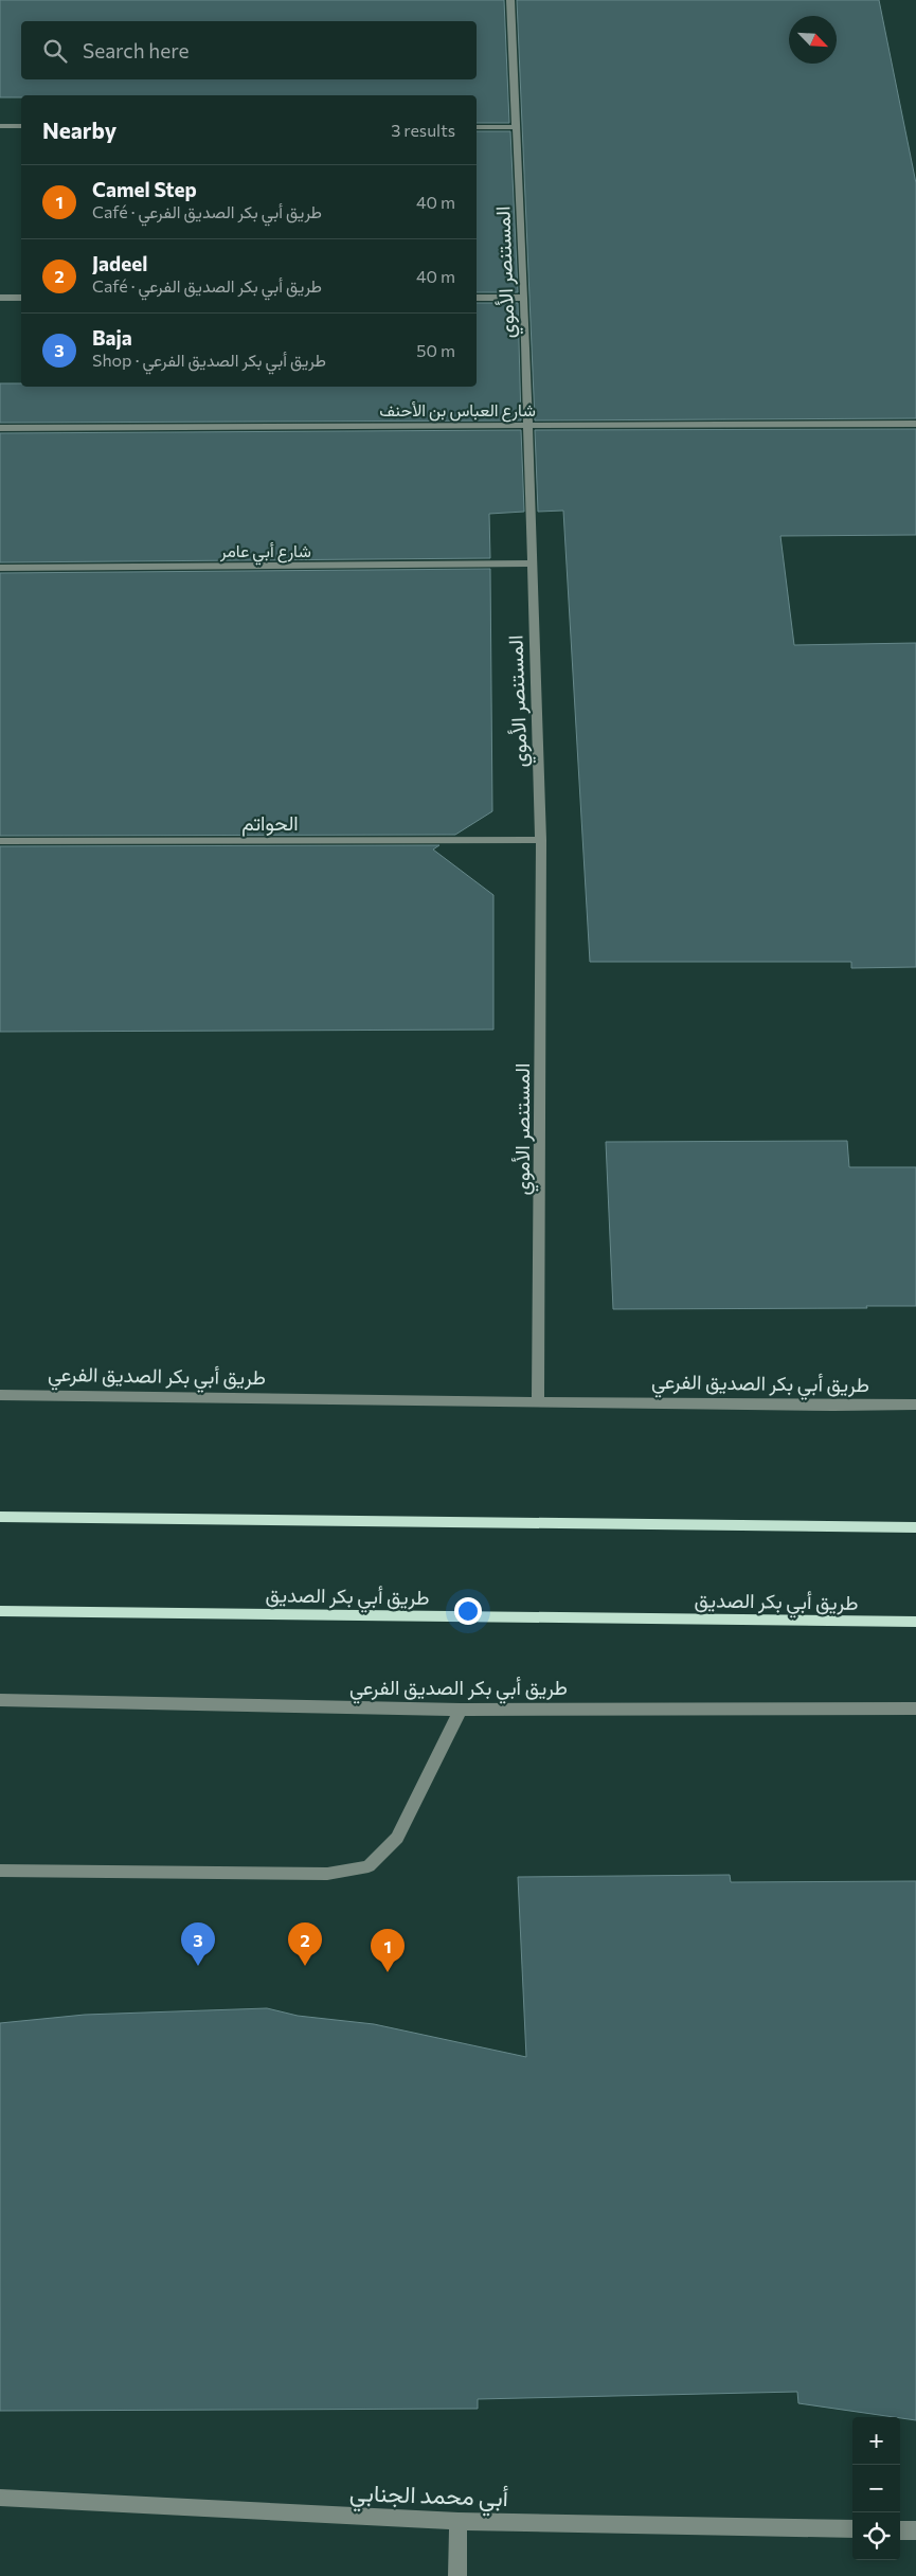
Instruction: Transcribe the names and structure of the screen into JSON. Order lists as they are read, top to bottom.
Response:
{
  "streets": {
    "main road": ["طريق أبي بكر الصديق"],
    "street": [
      "المستنصر الأموي",
      "شارع العباس بن الأحنف",
      "شارع أبي عامر",
      "الحواتم",
      "طريق أبي بكر الصديق الفرعي",
      "أبي محمد الجنابي"
    ]
  },
  "crossings": [
    ["المستنصر الأموي", "شارع العباس بن الأحنف"],
    ["المستنصر الأموي", "شارع أبي عامر"],
    ["المستنصر الأموي", "الحواتم"],
    ["المستنصر الأموي", "طريق أبي بكر الصديق الفرعي"]
  ],
  "north": "bottom right",
  "page": {
    "search": "Search here",
    "heading": ["Nearby", "3 results"],
    "list": [
      {
        "mark": "1",
        "name": "Camel Step",
        "note": "Café · طريق أبي بكر الصديق الفرعي",
        "value": "40 m"
      },
      {
        "mark": "2",
        "name": "Jadeel",
        "note": "Café · طريق أبي بكر الصديق الفرعي",
        "value": "40 m"
      },
      {
        "mark": "3",
        "name": "Baja",
        "note": "Shop · طريق أبي بكر الصديق الفرعي",
        "value": "50 m"
      }
    ],
    "pins": ["2", "3", "1"],
    "map_buttons": ["+", "−"]
  }
}
